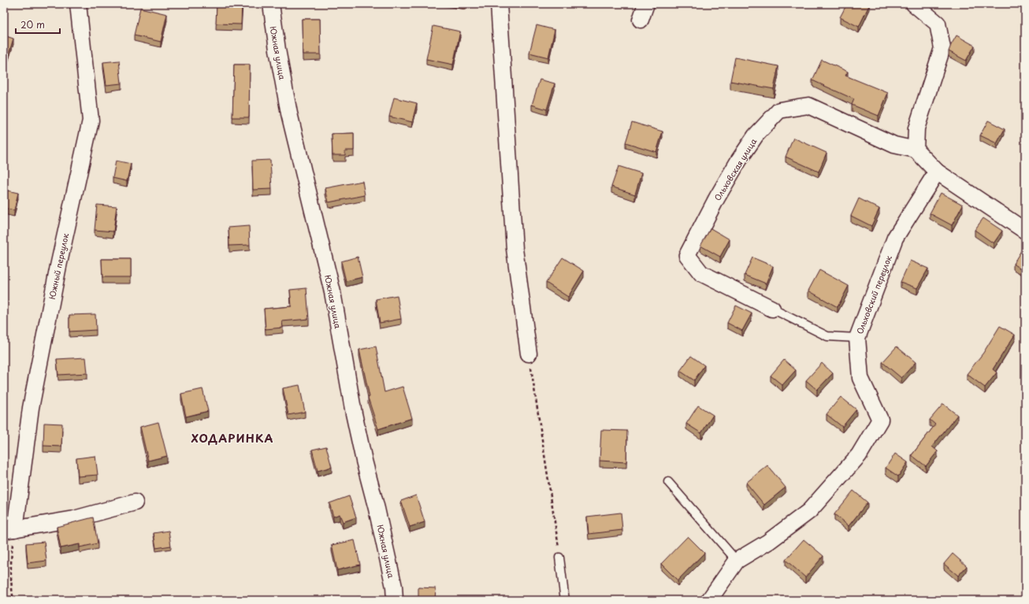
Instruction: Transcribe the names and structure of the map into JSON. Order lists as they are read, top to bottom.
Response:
{
  "streets": {
    "street": [
      "Южная улица",
      "Ольховская улица",
      "Южный переулок",
      "Ольховский переулок"
    ]
  },
  "districts": ["ХОДАРИНКА"],
  "scale_bar": "20 m"
}
